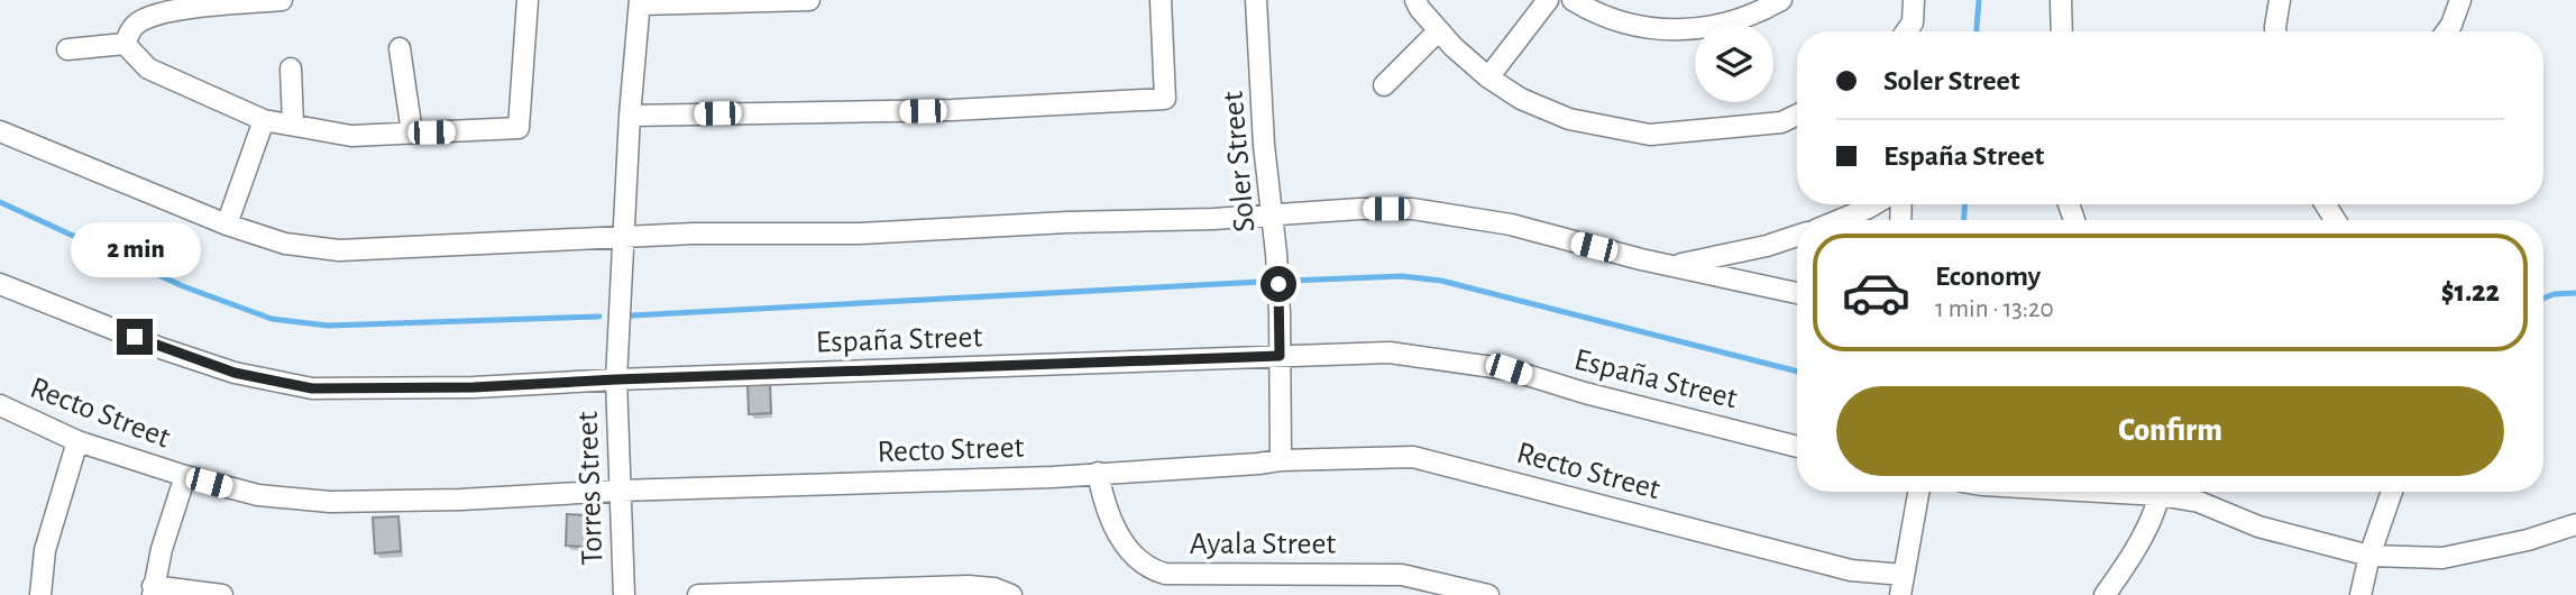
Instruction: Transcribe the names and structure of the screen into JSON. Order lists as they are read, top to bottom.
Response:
{
  "streets": {
    "street": [
      "Soler Street",
      "España Street",
      "Recto Street",
      "Torres Street",
      "Ayala Street"
    ]
  },
  "crossings": [
    ["Soler Street", "España Street"],
    ["Soler Street", "Recto Street"],
    ["España Street", "Torres Street"],
    ["Recto Street", "Torres Street"],
    ["Recto Street", "Ayala Street"]
  ],
  "page": {
    "banner": ["Soler Street", "España Street"],
    "bubble": "2 min",
    "list": [
      {
        "name": "Economy",
        "note": "1 min · 13:20",
        "value": "$1.22"
      }
    ],
    "buttons": "Confirm"
  }
}
